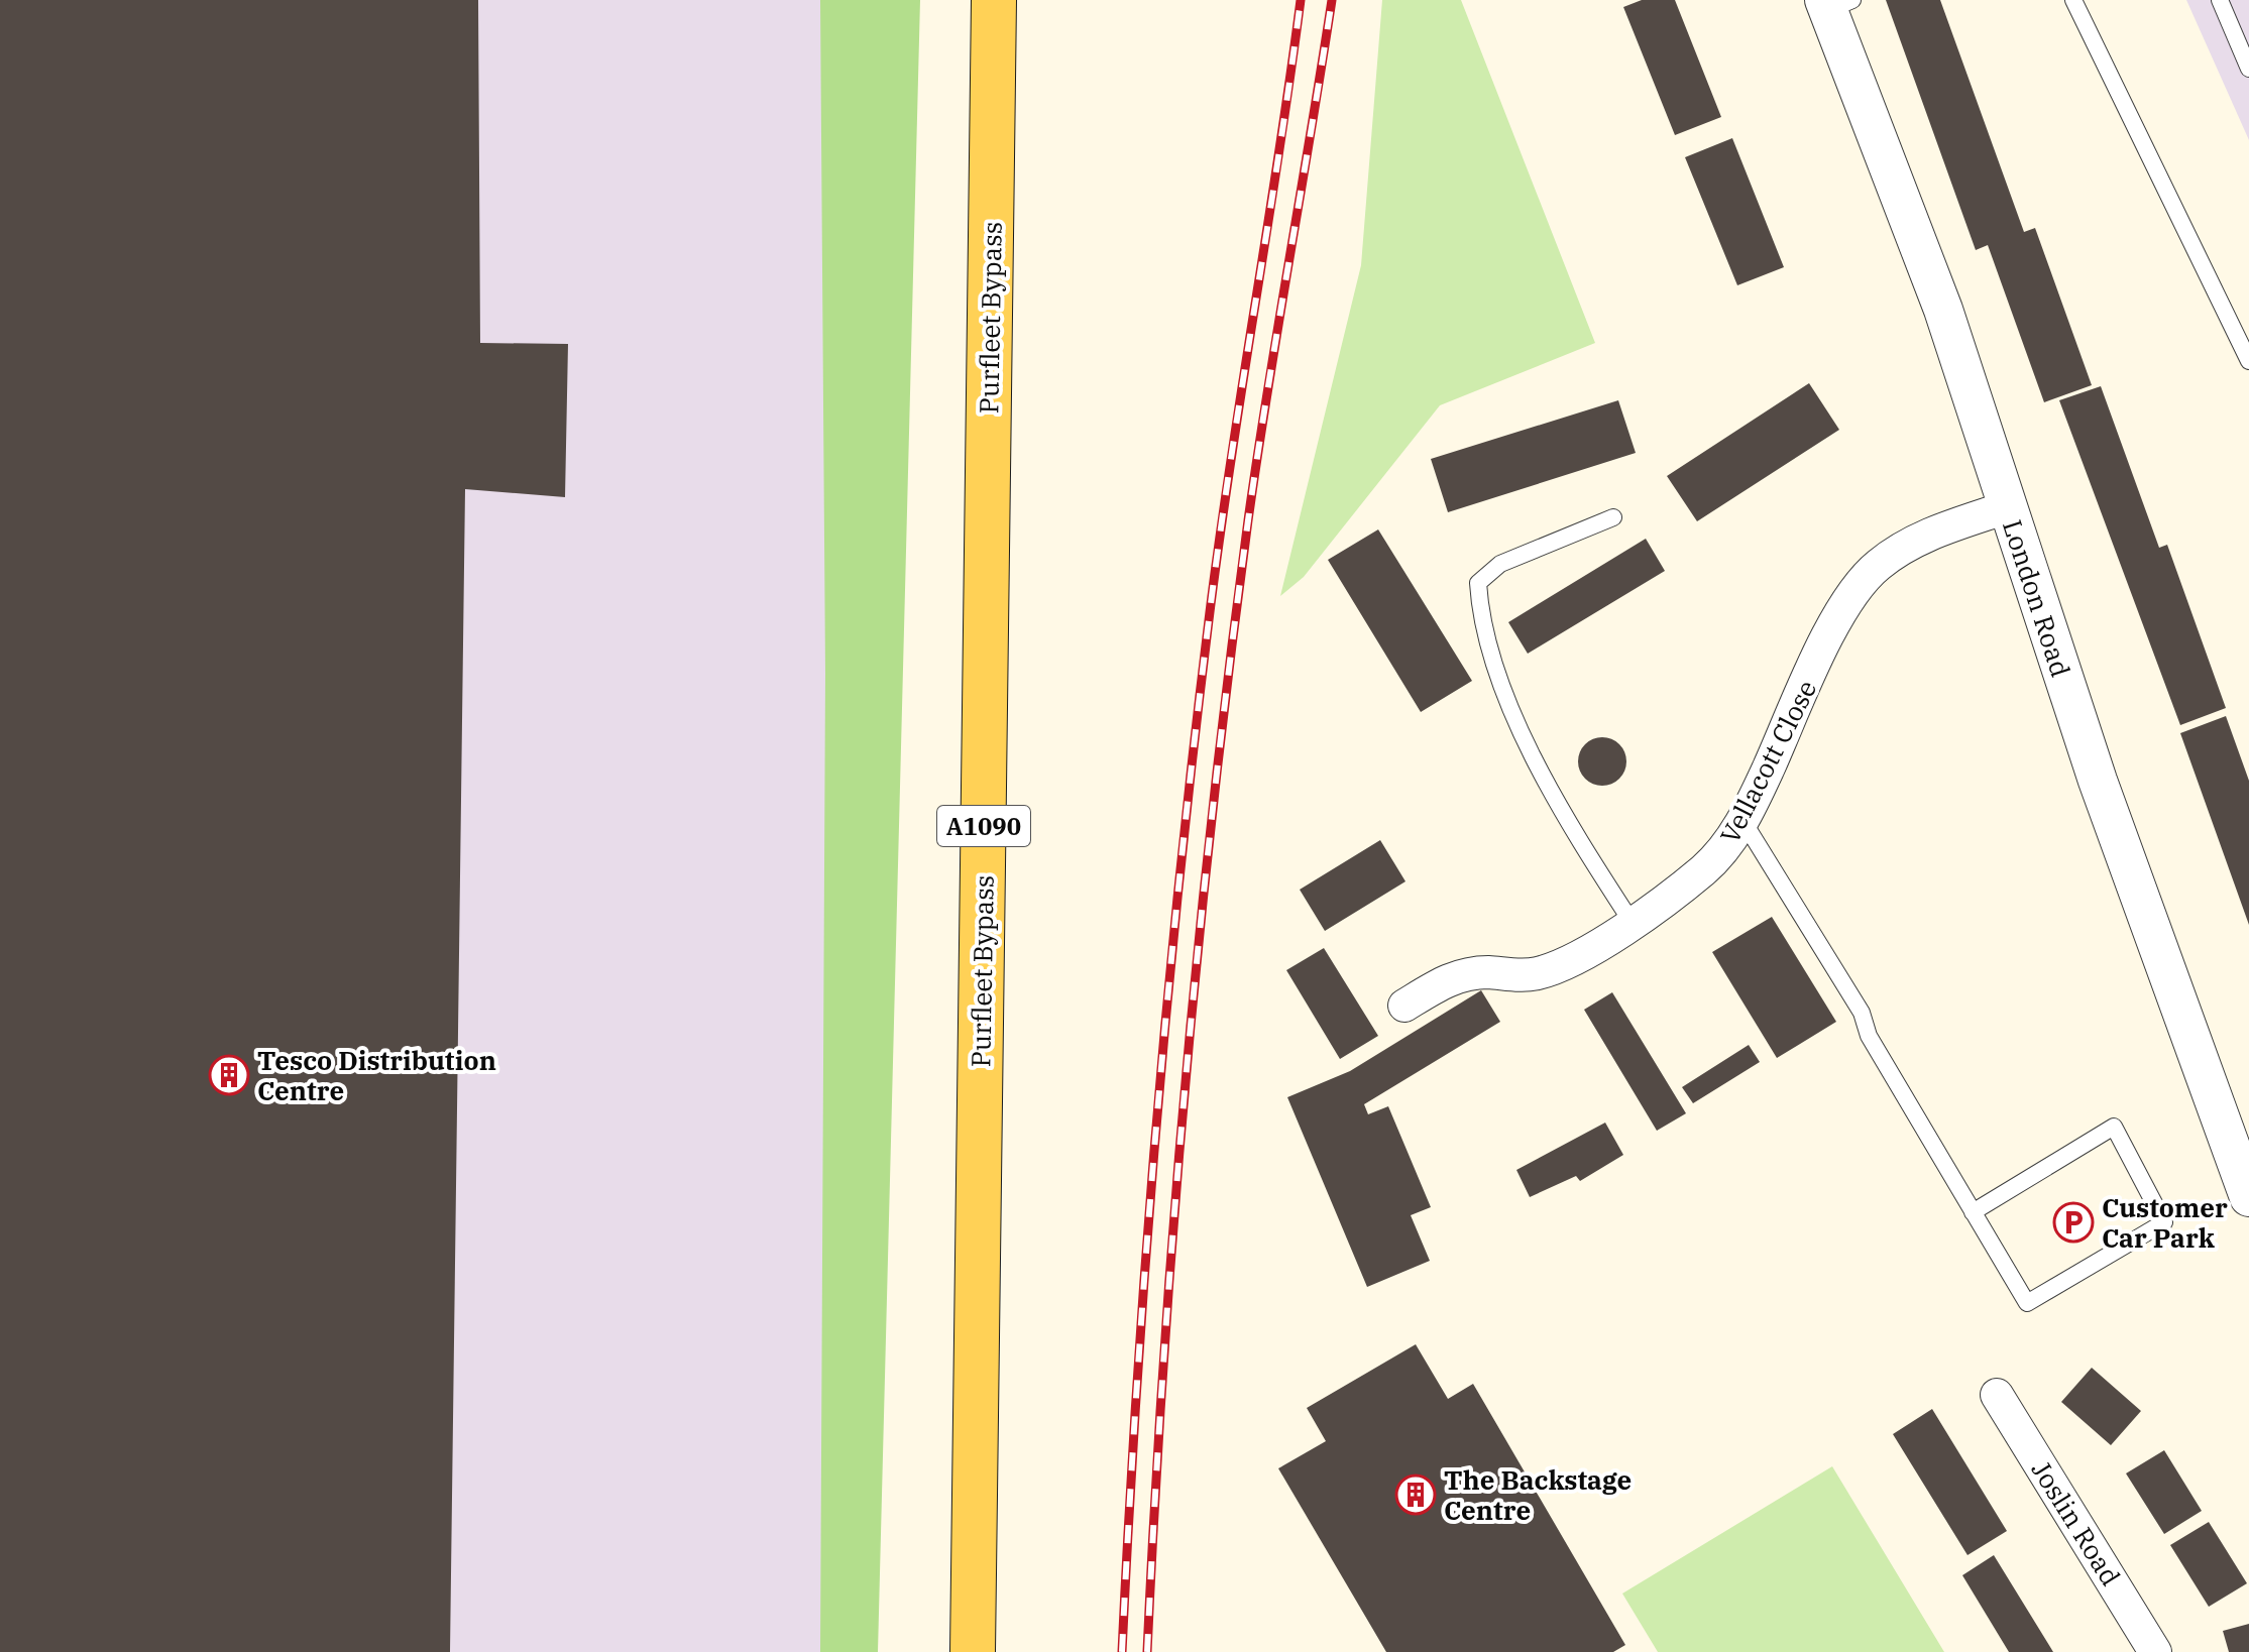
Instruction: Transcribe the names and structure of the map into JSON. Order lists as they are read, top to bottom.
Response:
{
  "streets": {
    "main road": ["Purfleet Bypass", "A1090"],
    "street": ["London Road", "Vellacott Close", "Joslin Road"]
  },
  "crossings": [
    ["London Road", "Vellacott Close"]
  ],
  "places": {
    "building": ["Tesco Distribution Centre", "The Backstage Centre"],
    "parking": ["Customer Car Park"]
  }
}
